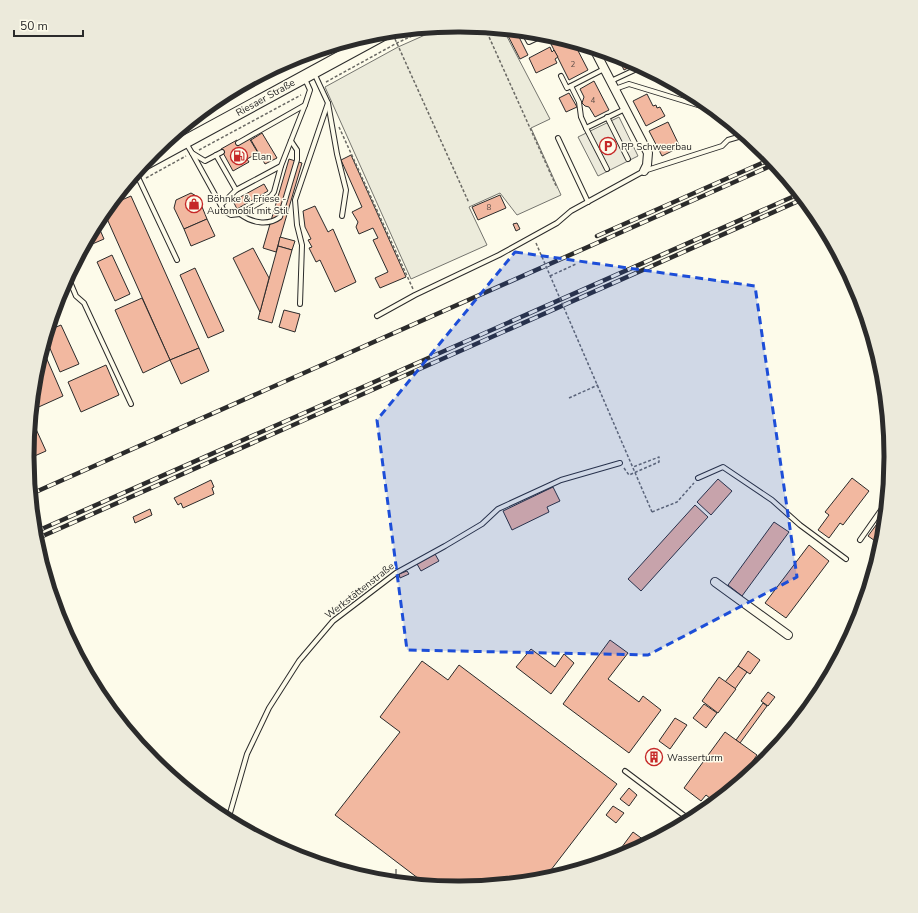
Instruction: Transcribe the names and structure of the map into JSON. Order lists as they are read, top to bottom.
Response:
{
  "streets": {
    "main road": ["Riesaer Straße"],
    "lane": ["Werkstättenstraße"]
  },
  "places": {
    "parking": ["PP Schweerbau"],
    "fuel station": ["Elan"],
    "shop": ["Böhnke & Friese - Automobil mit Stil"],
    "building": ["Wasserturm"]
  },
  "house_numbers": ["2", "4", "8"],
  "scale_bar": "50 m"
}
